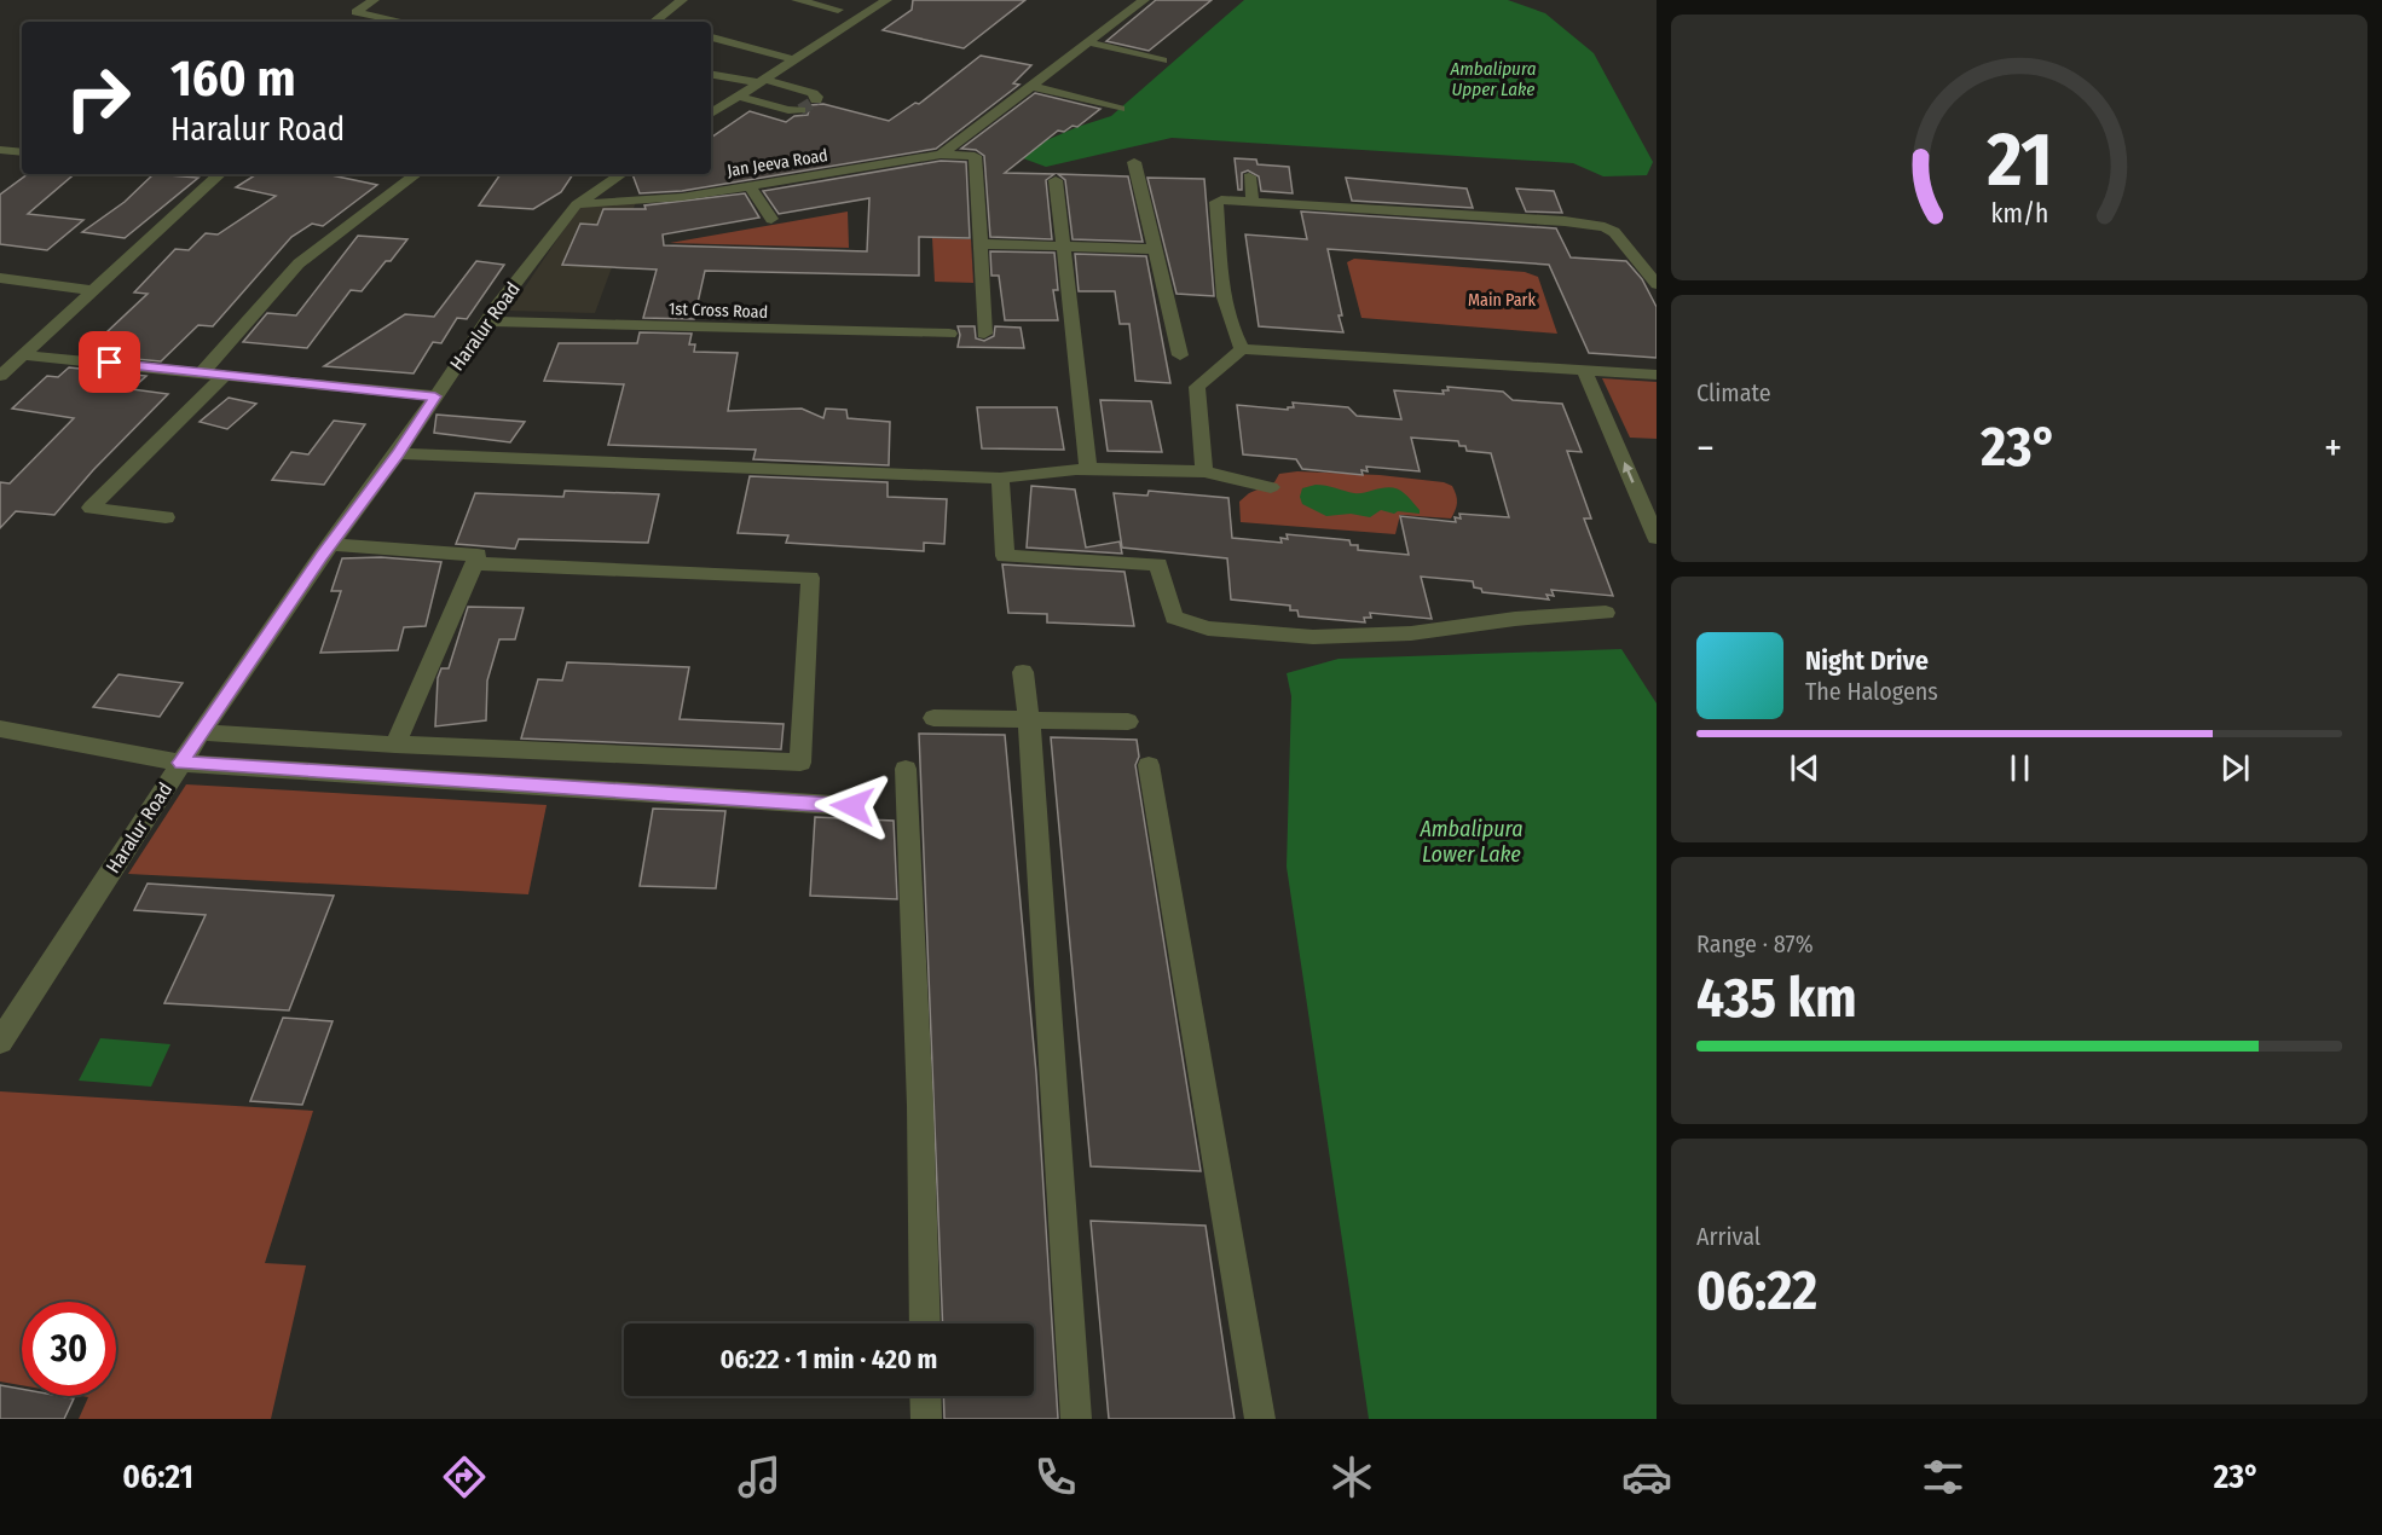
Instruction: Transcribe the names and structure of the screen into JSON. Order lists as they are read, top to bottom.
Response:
{
  "streets": {
    "street": ["Jan Jeeva Road", "1st Cross Road", "Haralur Road"]
  },
  "crossings": [
    ["Jan Jeeva Road", "Haralur Road"],
    ["1st Cross Road", "Haralur Road"]
  ],
  "water": ["Ambalipura Upper Lake", "Ambalipura Lower Lake"],
  "parks": ["Main Park"],
  "page": {
    "turn": ["160 m", "Haralur Road"],
    "tile": [
      "Climate",
      ["Range · 87%", "435 km"],
      ["Arrival", "06:22"]
    ],
    "heat": ["−", "23°", "+"],
    "song": ["Night Drive", "The Halogens"],
    "limit": "30",
    "trip": "06:22 · 1 min · 420 m",
    "tabs": ["06:21", "23°"],
    "gauge": ["21", "km/h"]
  }
}
